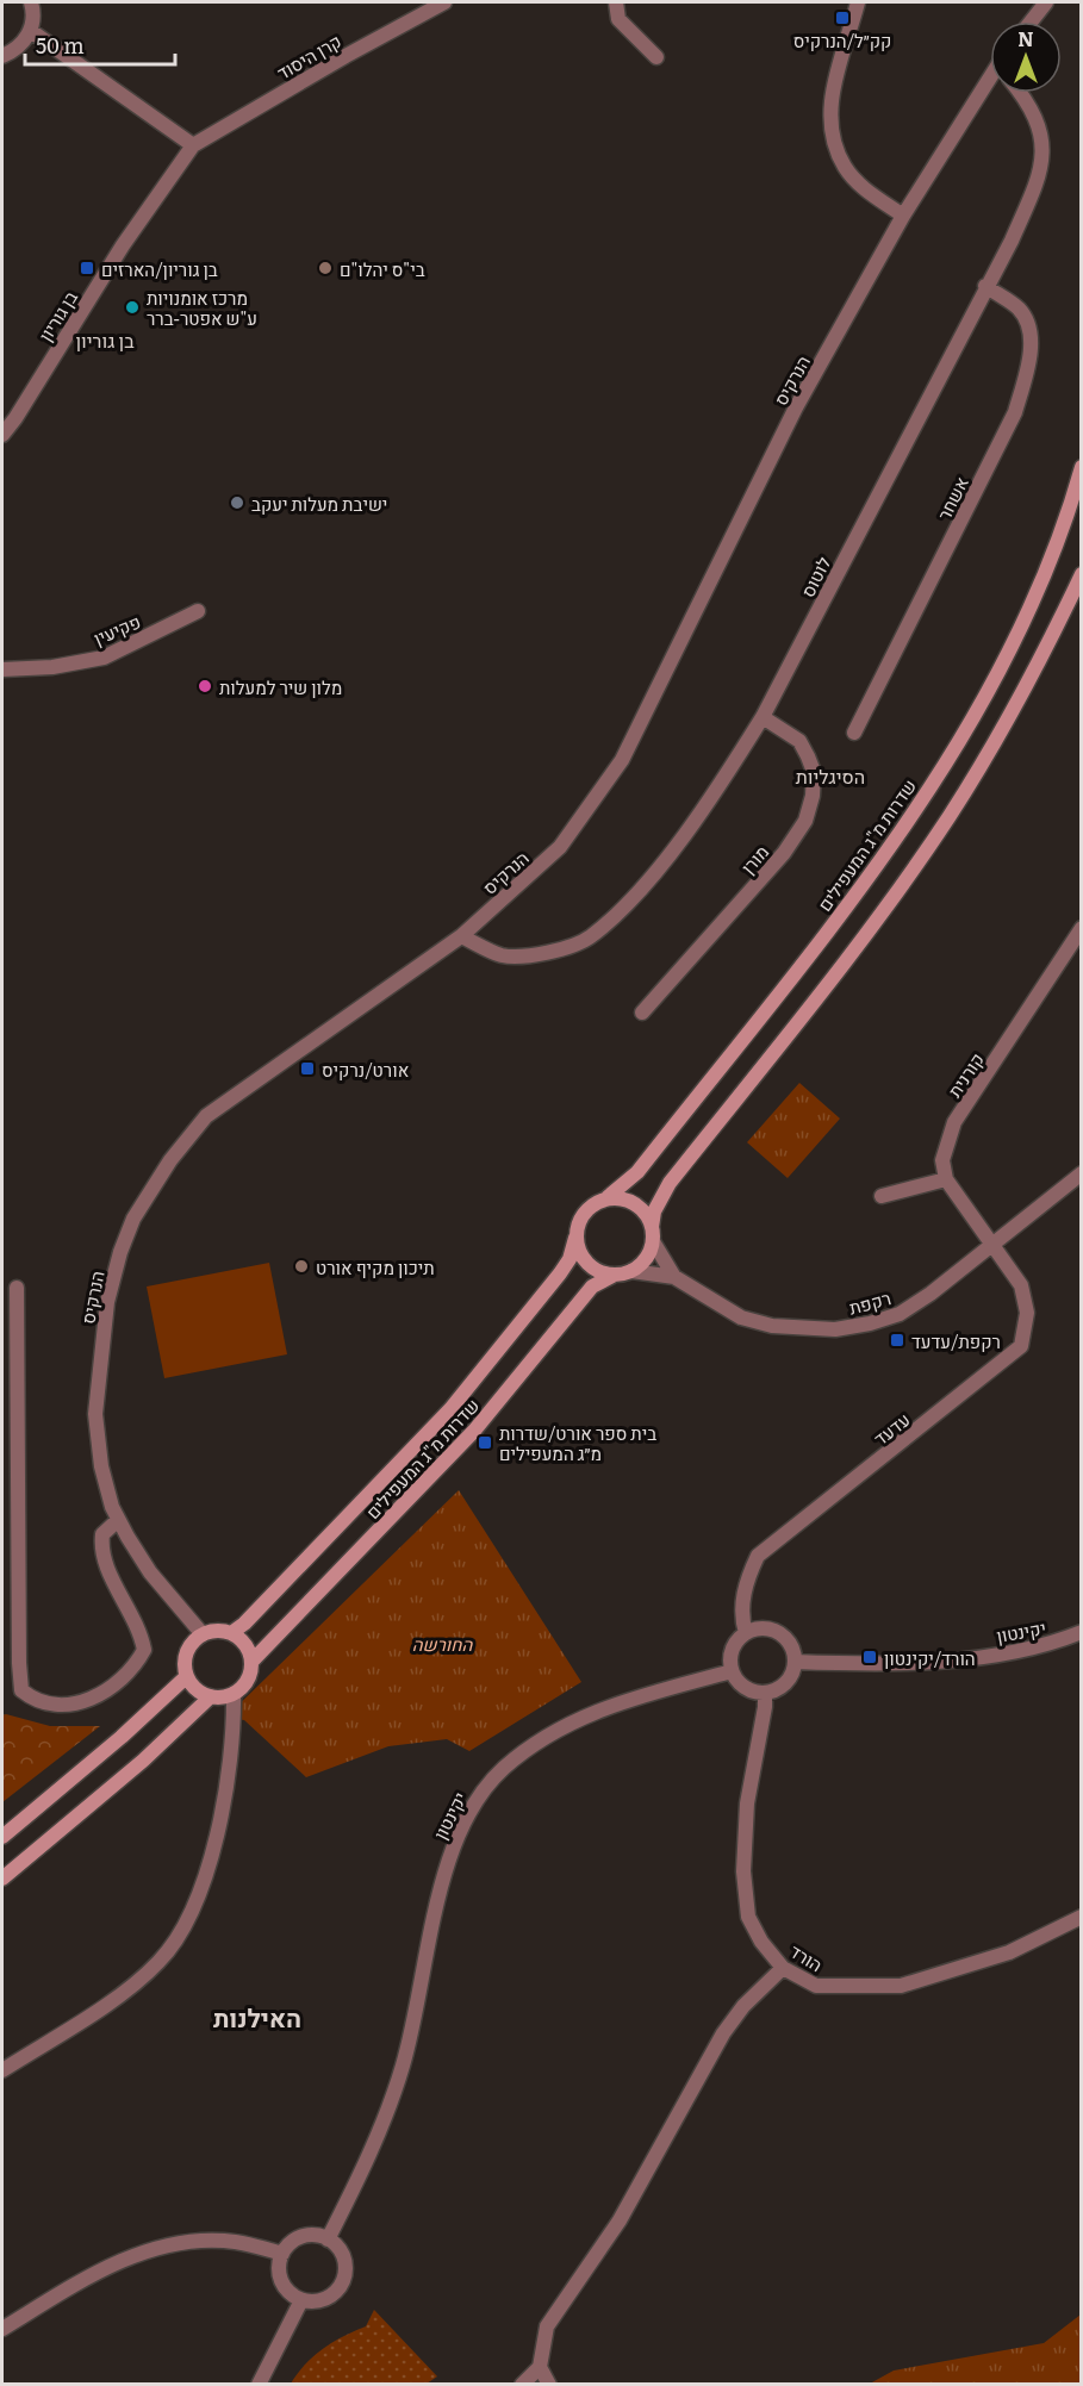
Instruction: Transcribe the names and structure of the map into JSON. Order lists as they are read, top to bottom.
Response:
{
  "streets": {
    "main road": ["שדרות מ\"ג המעפילים"],
    "street": [
      "קרן היסוד",
      "בן גוריון",
      "הנרקיס",
      "אשחר",
      "לוטוס",
      "פקיעין",
      "מורן",
      "קורנית",
      "רקפת",
      "עדעד",
      "יקינטון",
      "הורד"
    ]
  },
  "crossings": [
    ["קרן היסוד", "בן גוריון"],
    ["הנרקיס", "לוטוס"],
    ["הנרקיס", "שדרות מ\"ג המעפילים"],
    ["אשחר", "לוטוס"],
    ["לוטוס", "מורן"],
    ["שדרות מ\"ג המעפילים", "רקפת"],
    ["רקפת", "עדעד"],
    ["עדעד", "יקינטון"],
    ["עדעד", "הורד"],
    ["יקינטון", "הורד"]
  ],
  "districts": ["בן גוריון", "הסיגליות", "האילנות"],
  "parks": ["החורשה"],
  "places": {
    "transit": [
      "קק״ל/הנרקיס",
      "בן גוריון/הארזים",
      "אורט/נרקיס",
      "רקפת/עדעד",
      "בית ספר אורט/שדרות מ״ג המעפילים",
      "הורד/יקינטון"
    ],
    "other": [
      "בי\"ס יהלו\"ם",
      "מרכז אומנויות ע\"ש אפטר-ברר",
      "ישיבת מעלות יעקב",
      "מלון שיר למעלות",
      "תיכון מקיף אורט"
    ]
  },
  "scale_bar": "50 m",
  "north": "top"
}
